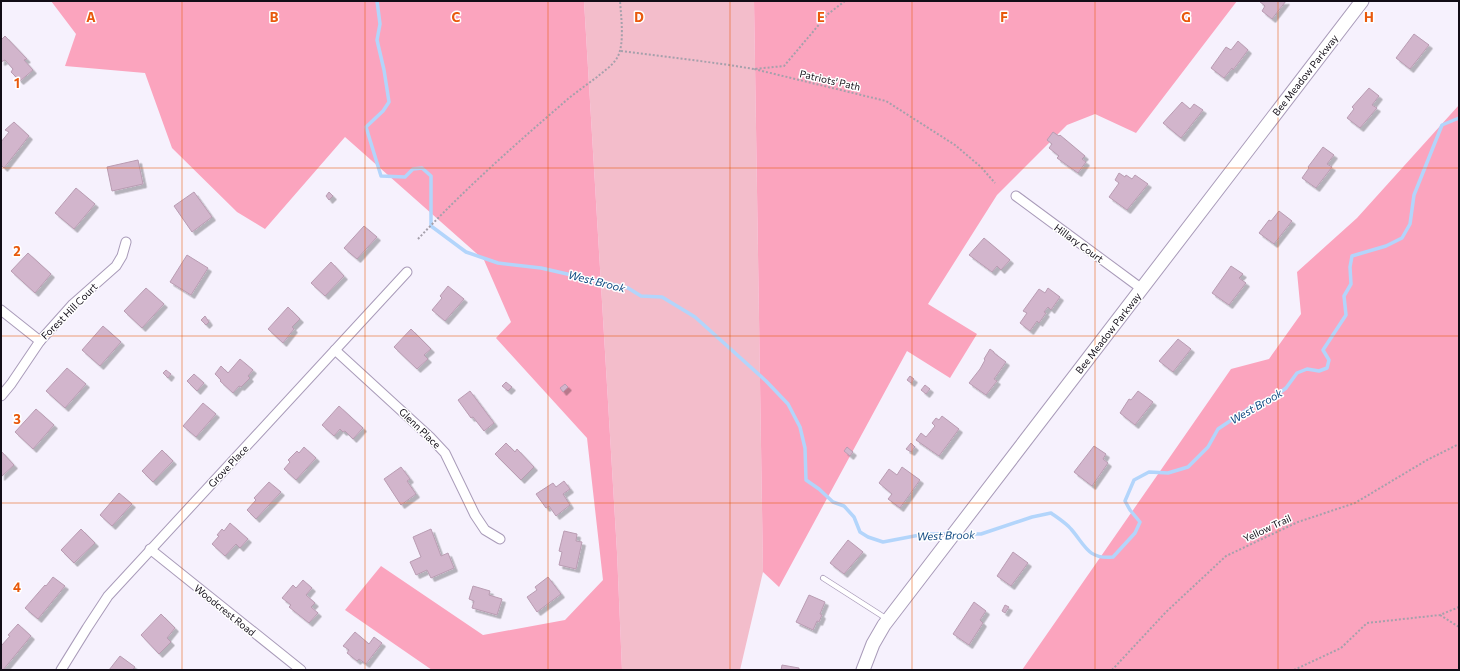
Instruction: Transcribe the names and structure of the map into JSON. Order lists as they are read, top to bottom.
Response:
{
  "streets": {
    "street": [
      "Bee Meadow Parkway",
      "Hillary Court",
      "Forest Hill Court",
      "Glenn Place",
      "Grove Place",
      "Woodcrest Road"
    ],
    "path": ["Patriots' Path", "Yellow Trail"]
  },
  "crossings": [
    ["Bee Meadow Parkway", "Hillary Court"],
    ["Glenn Place", "Grove Place"],
    ["Grove Place", "Woodcrest Road"]
  ],
  "water": ["West Brook"],
  "grid": {
    "columns": [
      "A",
      "B",
      "C",
      "D",
      "E",
      "F",
      "G",
      "H"
    ],
    "rows": [
      "1",
      "2",
      "3",
      "4"
    ]
  }
}
